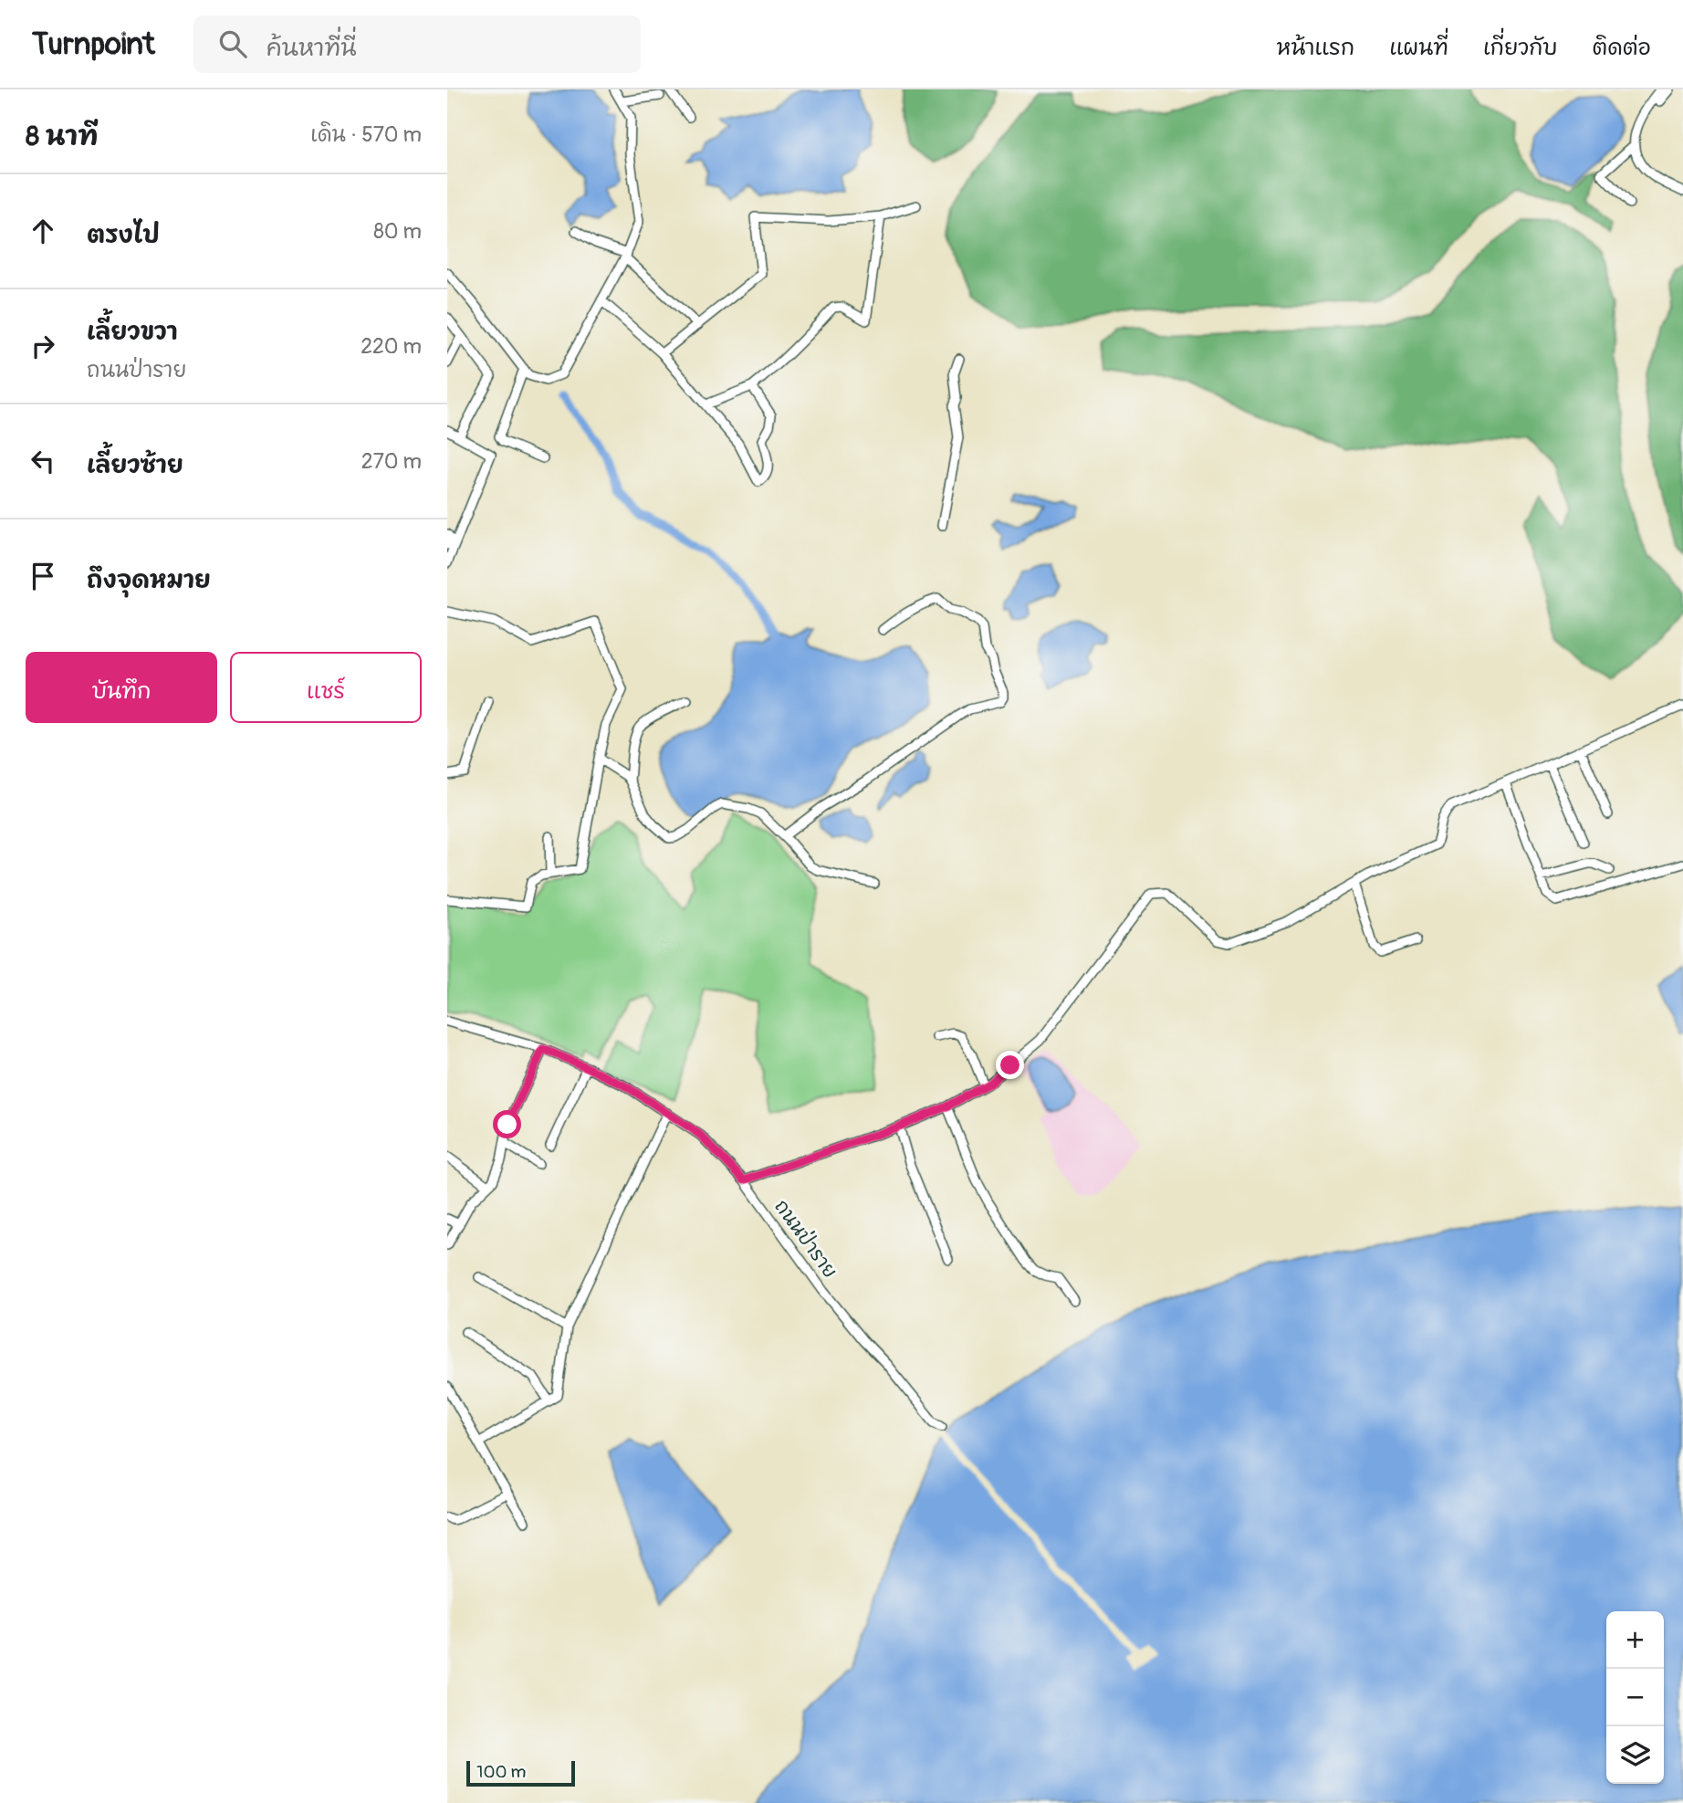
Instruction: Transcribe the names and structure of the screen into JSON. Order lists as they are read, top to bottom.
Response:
{
  "streets": {
    "street": ["ถนนป่าราย"]
  },
  "scale_bar": "100 m",
  "page": {
    "header": "Turnpoint",
    "search": "ค้นหาที่นี่",
    "nav": [
      "หน้าแรก",
      "แผนที่",
      "เกี่ยวกับ",
      "ติดต่อ"
    ],
    "heading": ["8 นาที", "เดิน · 570 m"],
    "list": [
      ["ตรงไป", "80 m"],
      ["เลี้ยวขวา", "ถนนป่าราย", "220 m"],
      ["เลี้ยวซ้าย", "270 m"],
      "ถึงจุดหมาย"
    ],
    "buttons": ["บันทึก", "แชร์"],
    "map_buttons": ["+", "−"],
    "scale": "100 m"
  }
}
